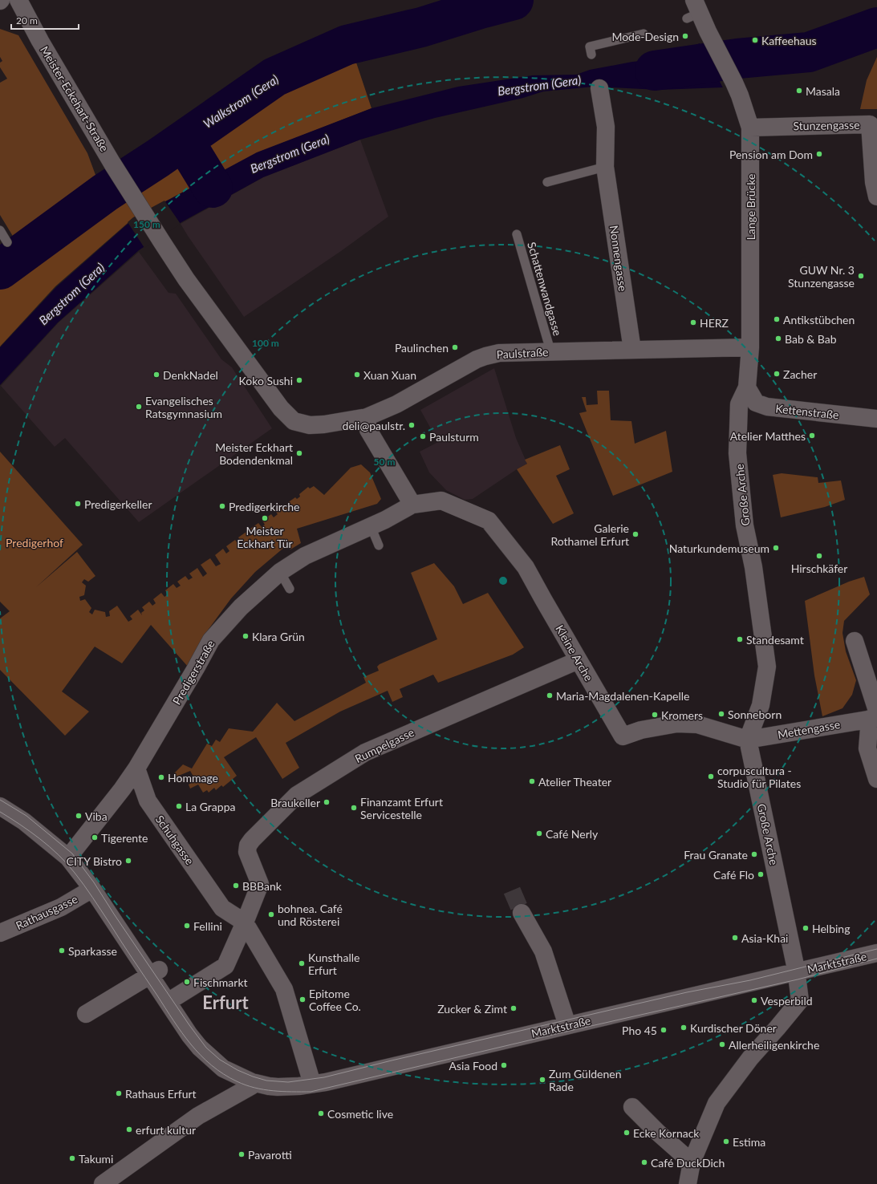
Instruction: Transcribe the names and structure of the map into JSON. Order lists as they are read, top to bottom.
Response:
{
  "streets": {
    "street": [
      "Meister-Eckehart-Straße",
      "Stunzengasse",
      "Lange Brücke",
      "Nonnengasse",
      "Paulstraße",
      "Kettenstraße",
      "Große Arche",
      "Kleine Arche",
      "Predigerstraße",
      "Mettengasse",
      "Rumpelgasse",
      "Schuhgasse",
      "Rathausgasse",
      "Marktstraße"
    ],
    "lane": ["Schattenwandgasse"]
  },
  "crossings": [
    ["Meister-Eckehart-Straße", "Paulstraße"],
    ["Stunzengasse", "Lange Brücke"],
    ["Lange Brücke", "Paulstraße"],
    ["Lange Brücke", "Kettenstraße"],
    ["Lange Brücke", "Große Arche"],
    ["Nonnengasse", "Paulstraße"],
    ["Schattenwandgasse", "Paulstraße"],
    ["Kettenstraße", "Große Arche"],
    ["Große Arche", "Kleine Arche"],
    ["Große Arche", "Mettengasse"],
    ["Große Arche", "Marktstraße"],
    ["Kleine Arche", "Predigerstraße"],
    ["Kleine Arche", "Mettengasse"],
    ["Kleine Arche", "Rumpelgasse"],
    ["Predigerstraße", "Schuhgasse"],
    ["Rumpelgasse", "Schuhgasse"]
  ],
  "districts": ["Erfurt"],
  "water": ["Bergstrom (Gera)", "Walkstrom (Gera)"],
  "parks": ["Predigerhof"],
  "places": [
    "Mode-Design",
    "Kaffeehaus",
    "Masala",
    "Pension am Dom",
    "GUW Nr. 3 Stunzengasse",
    "Antikstübchen",
    "HERZ",
    "Bab & Bab",
    "Paulinchen",
    "Zacher",
    "DenkNadel",
    "Xuan Xuan",
    "Koko Sushi",
    "Evangelisches Ratsgymnasium",
    "deli@paulstr.",
    "Atelier Matthes",
    "Paulsturm",
    "Meister Eckhart Bodendenkmal",
    "Predigerkeller",
    "Predigerkirche",
    "Meister Eckhart Tür",
    "Galerie Rothamel Erfurt",
    "Naturkundemuseum",
    "Hirschkäfer",
    "Klara Grün",
    "Standesamt",
    "Maria-Magdalenen-Kapelle",
    "Sonneborn",
    "Kromers",
    "corpuscultura - Studio für Pilates",
    "Hommage",
    "Atelier Theater",
    "Braukeller",
    "La Grappa",
    "Finanzamt Erfurt Servicestelle",
    "Viba",
    "Café Nerly",
    "Tigerente",
    "Frau Granate",
    "CITY Bistro",
    "Café Flo",
    "BBBank",
    "bohnea. Café und Rösterei",
    "Fellini",
    "Helbing",
    "Asia-Khai",
    "Sparkasse",
    "Kunsthalle Erfurt",
    "Fischmarkt",
    "Epitome Coffee Co.",
    "Vesperbild",
    "Zucker & Zimt",
    "Kurdischer Döner",
    "Pho 45",
    "Allerheiligenkirche",
    "Asia Food",
    "Zum Güldenen Rade",
    "Rathaus Erfurt",
    "Cosmetic live",
    "erfurt kultur",
    "Ecke Kornack",
    "Estima",
    "Pavarotti",
    "Takumi",
    "Café DuckDich"
  ],
  "scale_bar": "20 m",
  "rings": ["150 m", "100 m", "50 m"]
}
